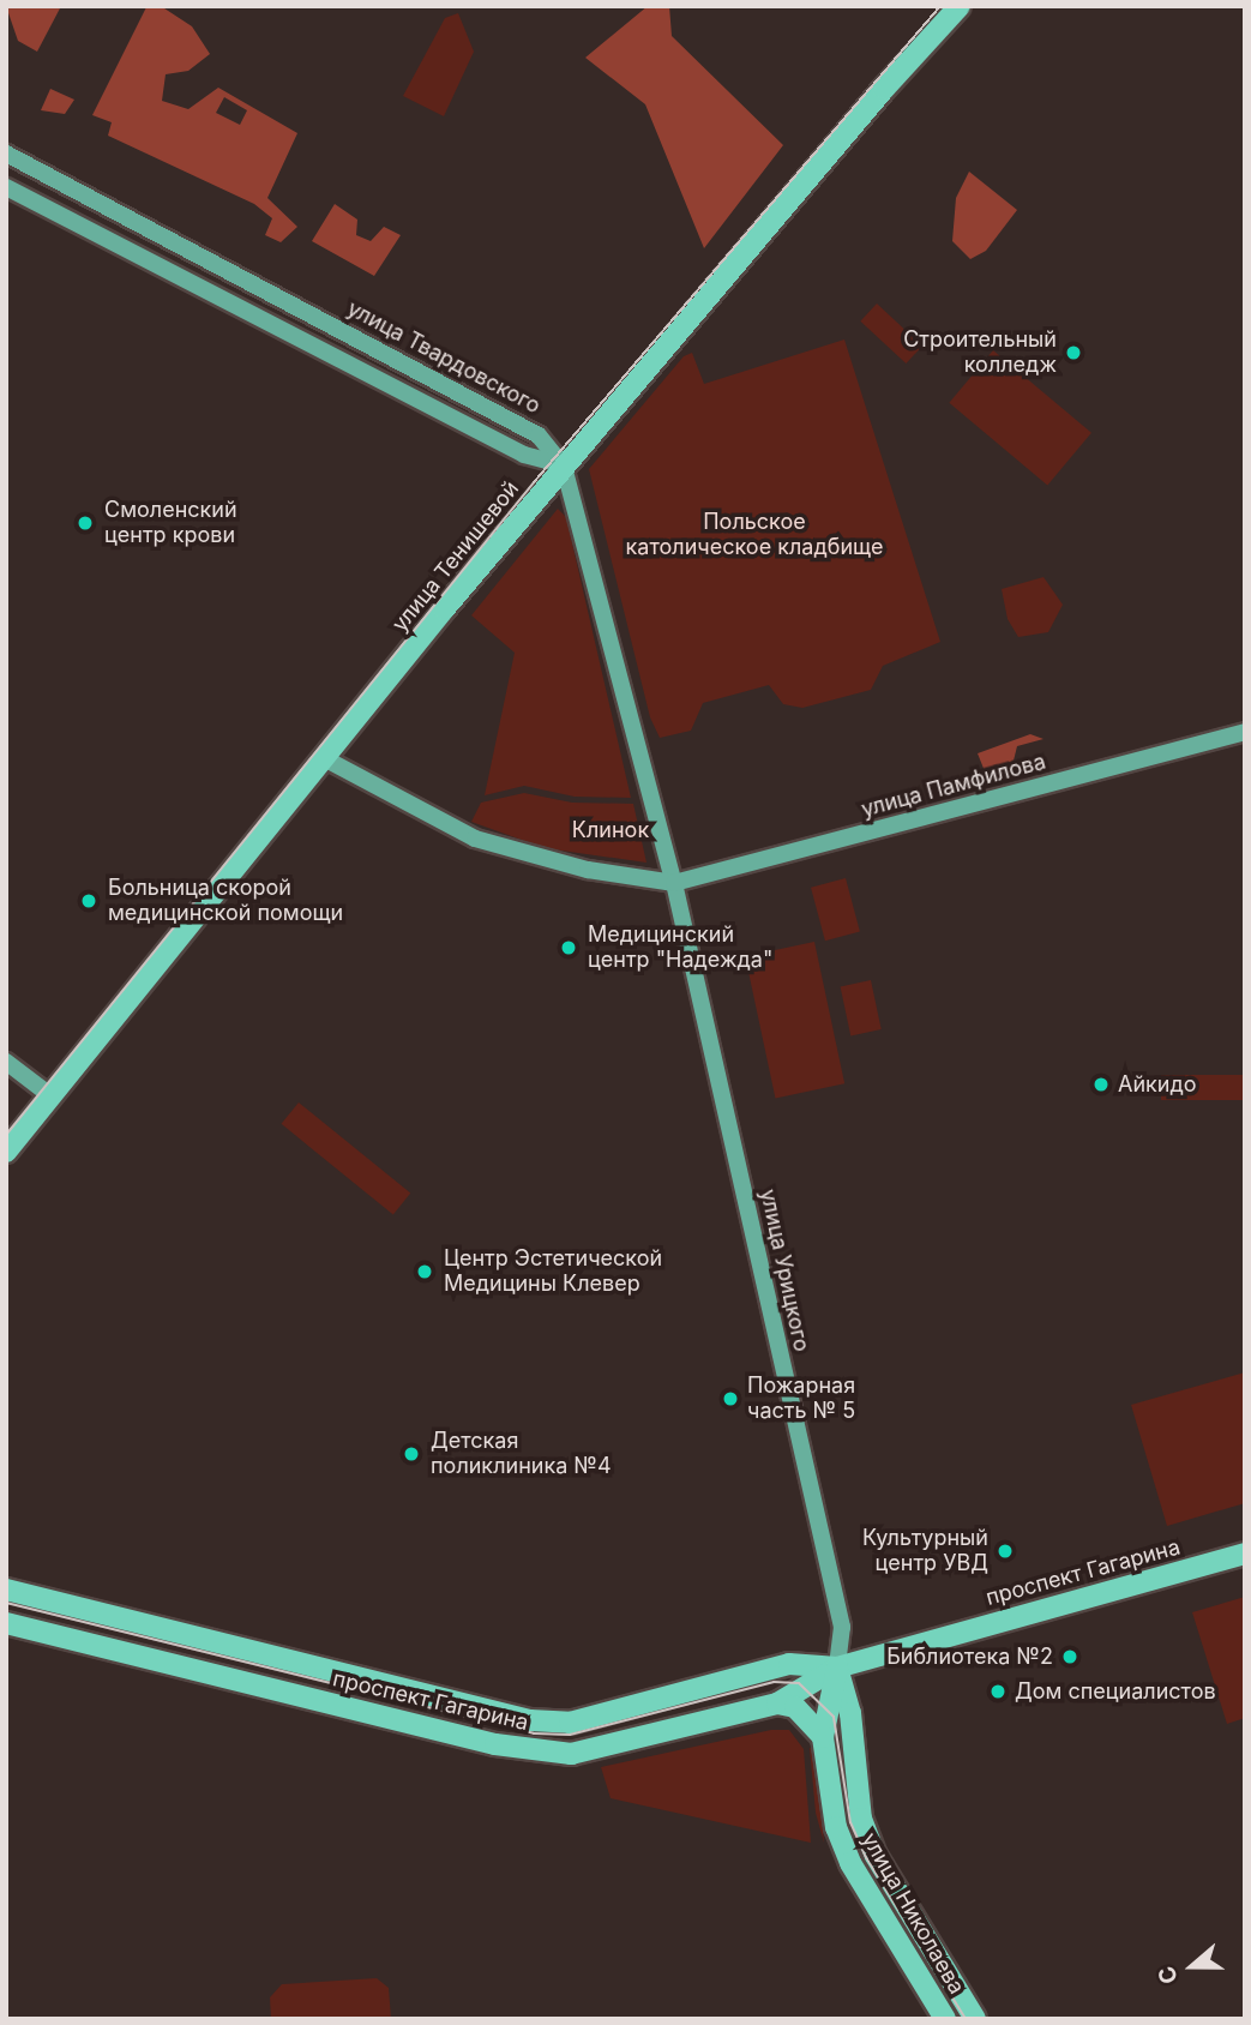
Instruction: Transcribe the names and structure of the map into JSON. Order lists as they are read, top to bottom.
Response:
{
  "streets": {
    "main road": ["улица Тенишевой", "проспект Гагарина", "улица Николаева"],
    "street": ["улица Твардовского", "улица Памфилова", "улица Урицкого"]
  },
  "crossings": [
    ["улица Твардовского", "улица Тенишевой"],
    ["улица Твардовского", "улица Урицкого"],
    ["улица Тенишевой", "улица Урицкого"],
    ["улица Памфилова", "улица Урицкого"],
    ["улица Урицкого", "проспект Гагарина"],
    ["улица Урицкого", "улица Николаева"],
    ["проспект Гагарина", "улица Николаева"]
  ],
  "parks": ["Польское католическое кладбище", "Клинок"],
  "places": [
    "Строительный колледж",
    "Смоленский центр крови",
    "Больница скорой медицинской помощи",
    "Медицинский центр \"Надежда\"",
    "Айкидо",
    "Центр Эстетической Медицины Клевер",
    "Пожарная часть № 5",
    "Детская поликлиника №4",
    "Культурный центр УВД",
    "Библиотека №2",
    "Дом специалистов"
  ],
  "north": "left"
}
